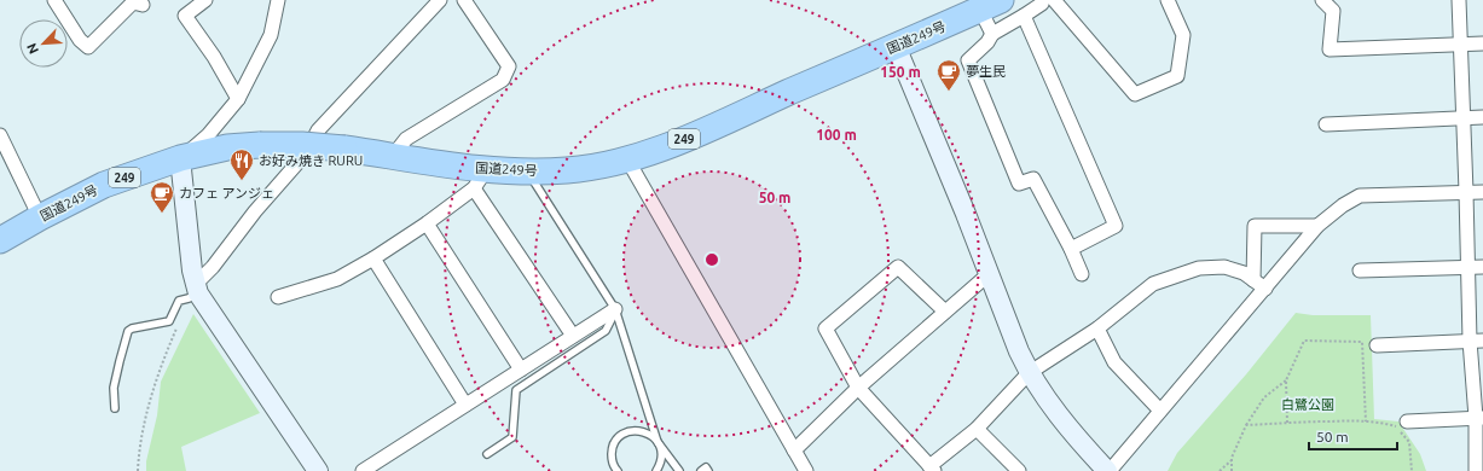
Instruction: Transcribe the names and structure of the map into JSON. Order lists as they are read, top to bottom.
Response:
{
  "streets": {
    "highway": ["国道249号", "249"]
  },
  "parks": ["白鷺公園"],
  "places": {
    "cafe": ["夢生民", "カフェ アンジェ"],
    "restaurant": ["お好み焼き RURU"]
  },
  "scale_bar": "50 m",
  "north": "bottom left",
  "rings": ["150 m", "100 m", "50 m"]
}
